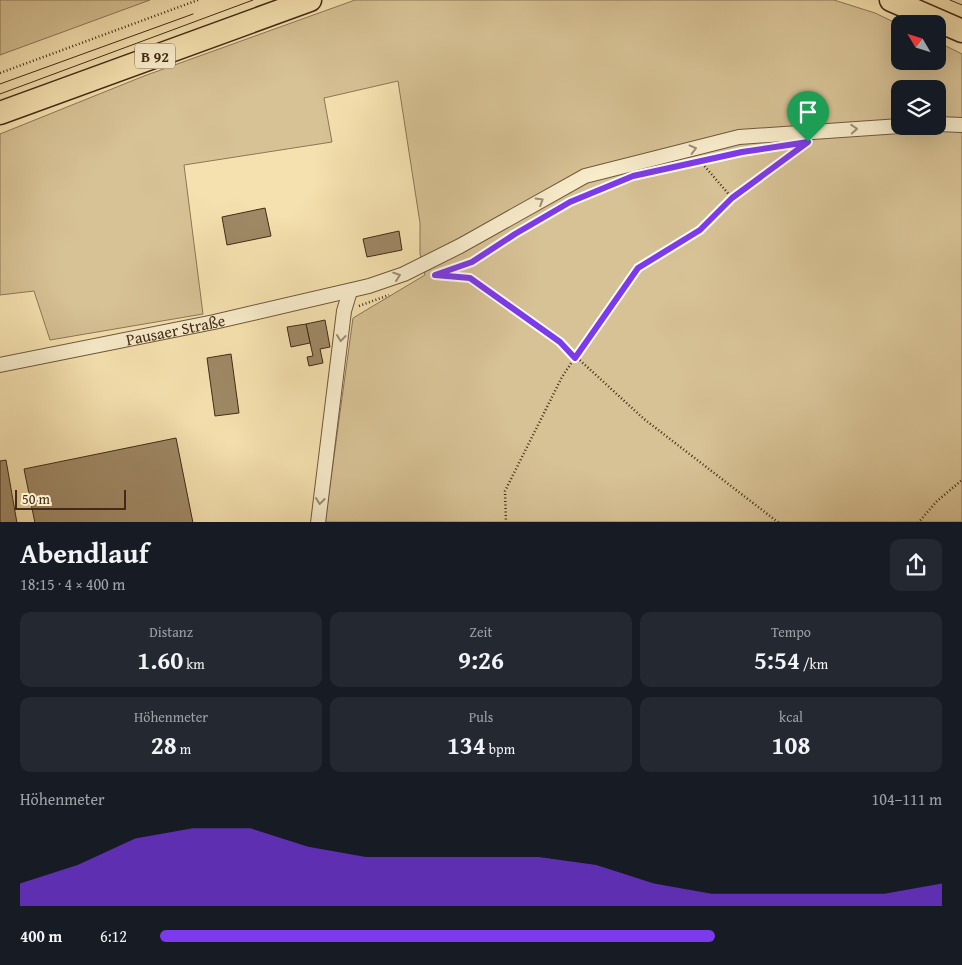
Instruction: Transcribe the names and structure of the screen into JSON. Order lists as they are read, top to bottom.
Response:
{
  "streets": {
    "main road": ["B 92"],
    "street": ["Pausaer Straße"]
  },
  "one_way": ["Pausaer Straße"],
  "scale_bar": "50 m",
  "north": "top left",
  "page": {
    "scale": "50 m",
    "heading": ["Abendlauf", "18:15 · 4 × 400 m"],
    "stats": [
      ["Distanz", "1.60 km"],
      ["Zeit", "9:26"],
      ["Tempo", "5:54 /km"],
      ["Höhenmeter", "28 m"],
      ["Puls", "134 bpm"],
      ["kcal", "108"]
    ],
    "chart": ["Höhenmeter", "104–111 m"],
    "list": [
      {
        "name": "400 m",
        "note": "6:12"
      }
    ]
  }
}
